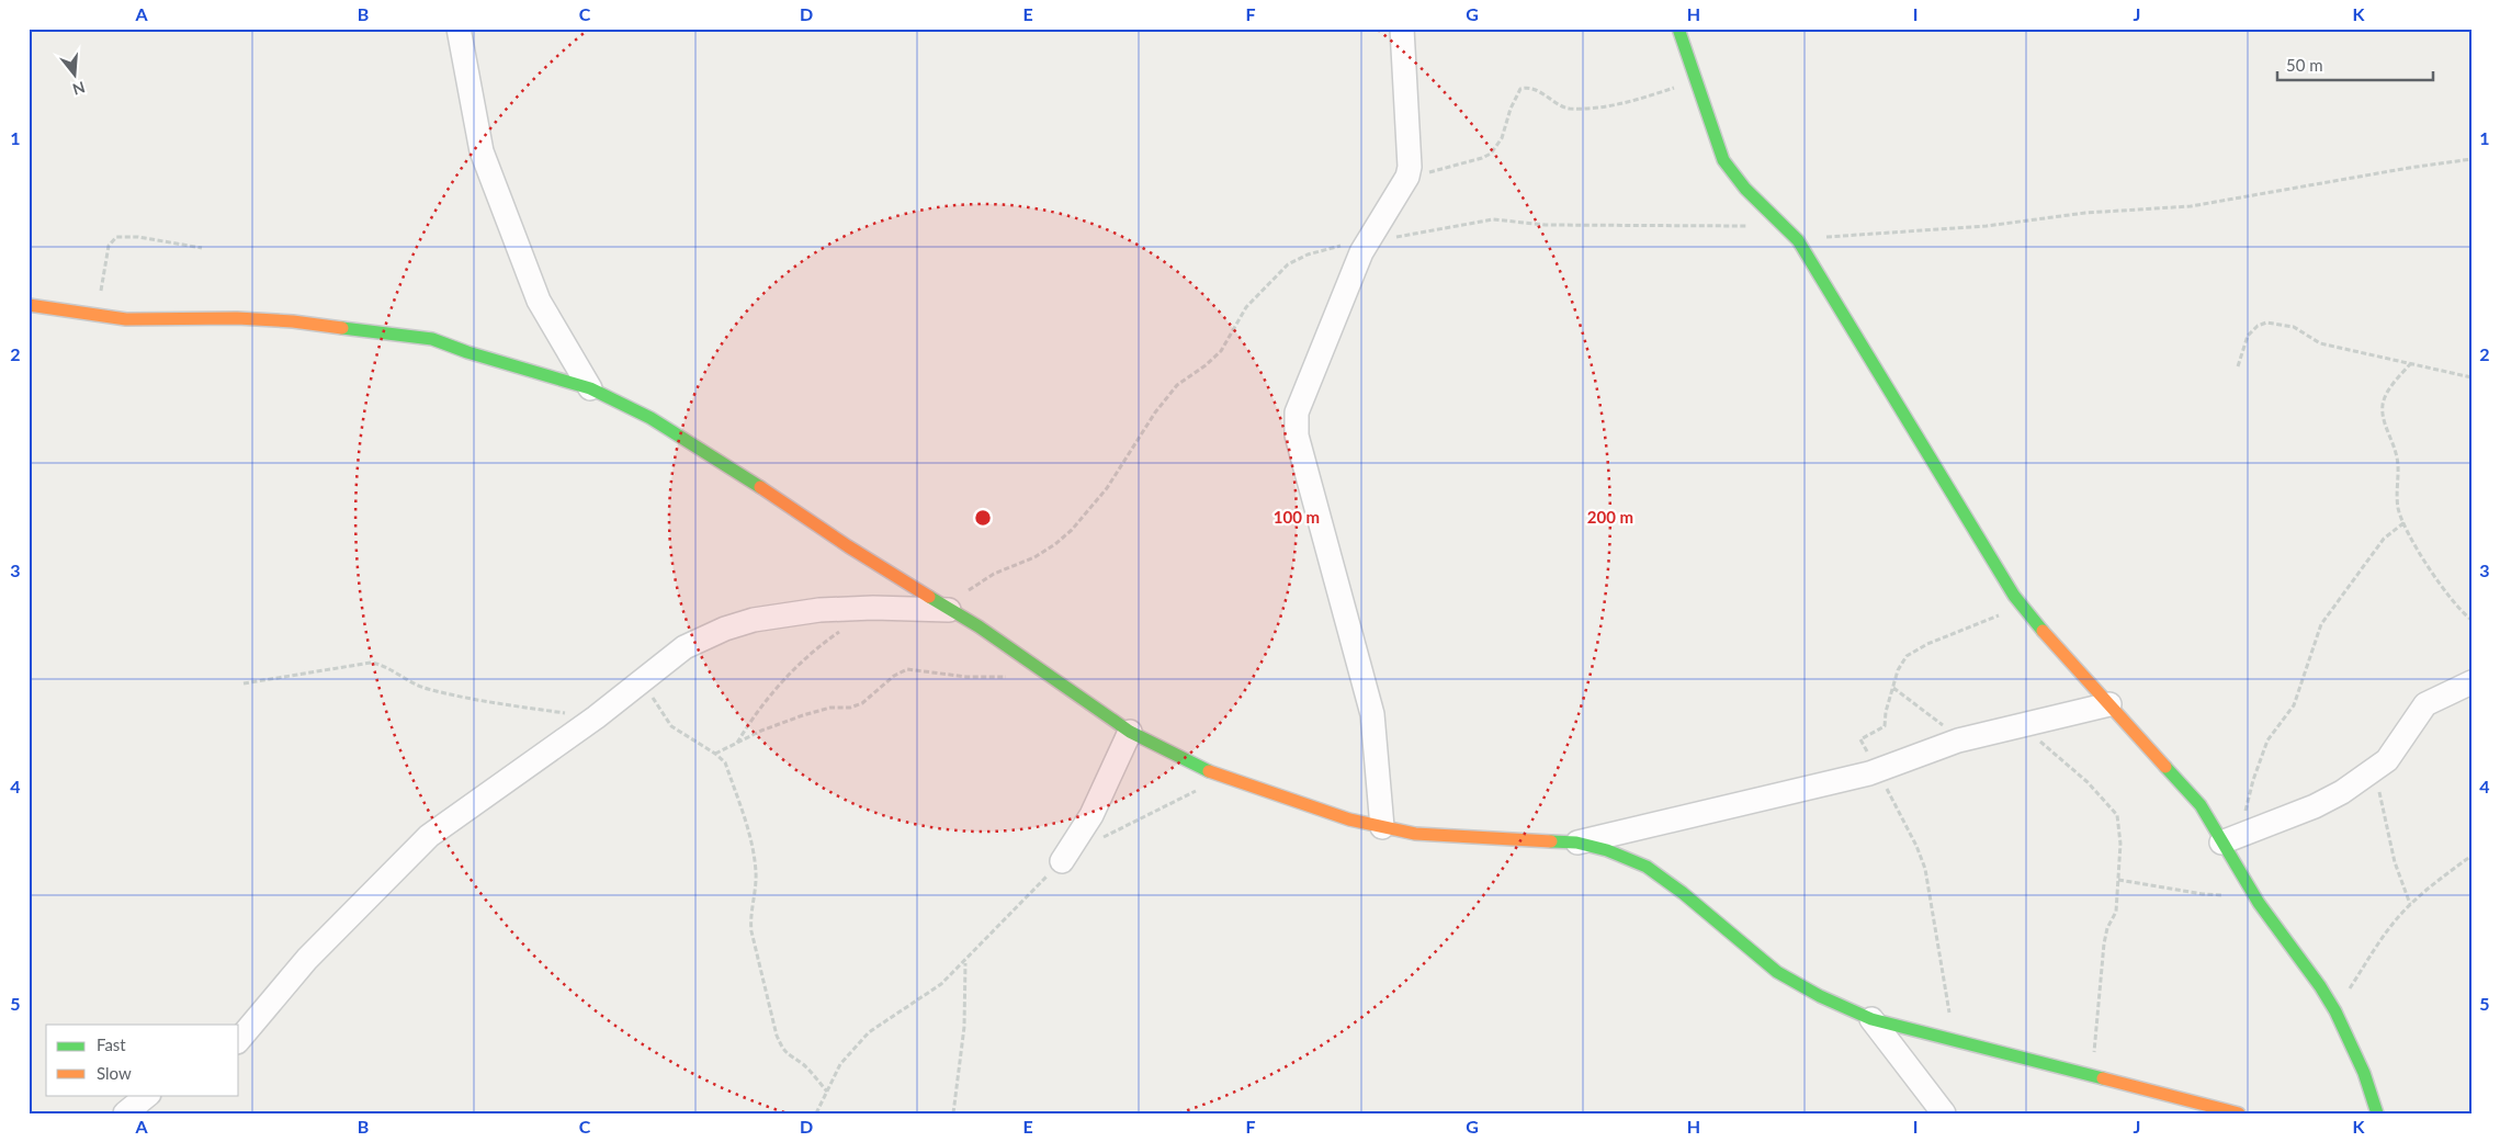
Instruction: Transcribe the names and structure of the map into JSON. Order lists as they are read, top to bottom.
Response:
{
  "legend": ["Fast", "Slow"],
  "scale_bar": "50 m",
  "north": "bottom",
  "grid": {
    "columns": [
      "A",
      "B",
      "C",
      "D",
      "E",
      "F",
      "G",
      "H",
      "I",
      "J",
      "K"
    ],
    "rows": [
      "1",
      "2",
      "3",
      "4",
      "5"
    ]
  },
  "rings": ["100 m", "200 m"]
}
